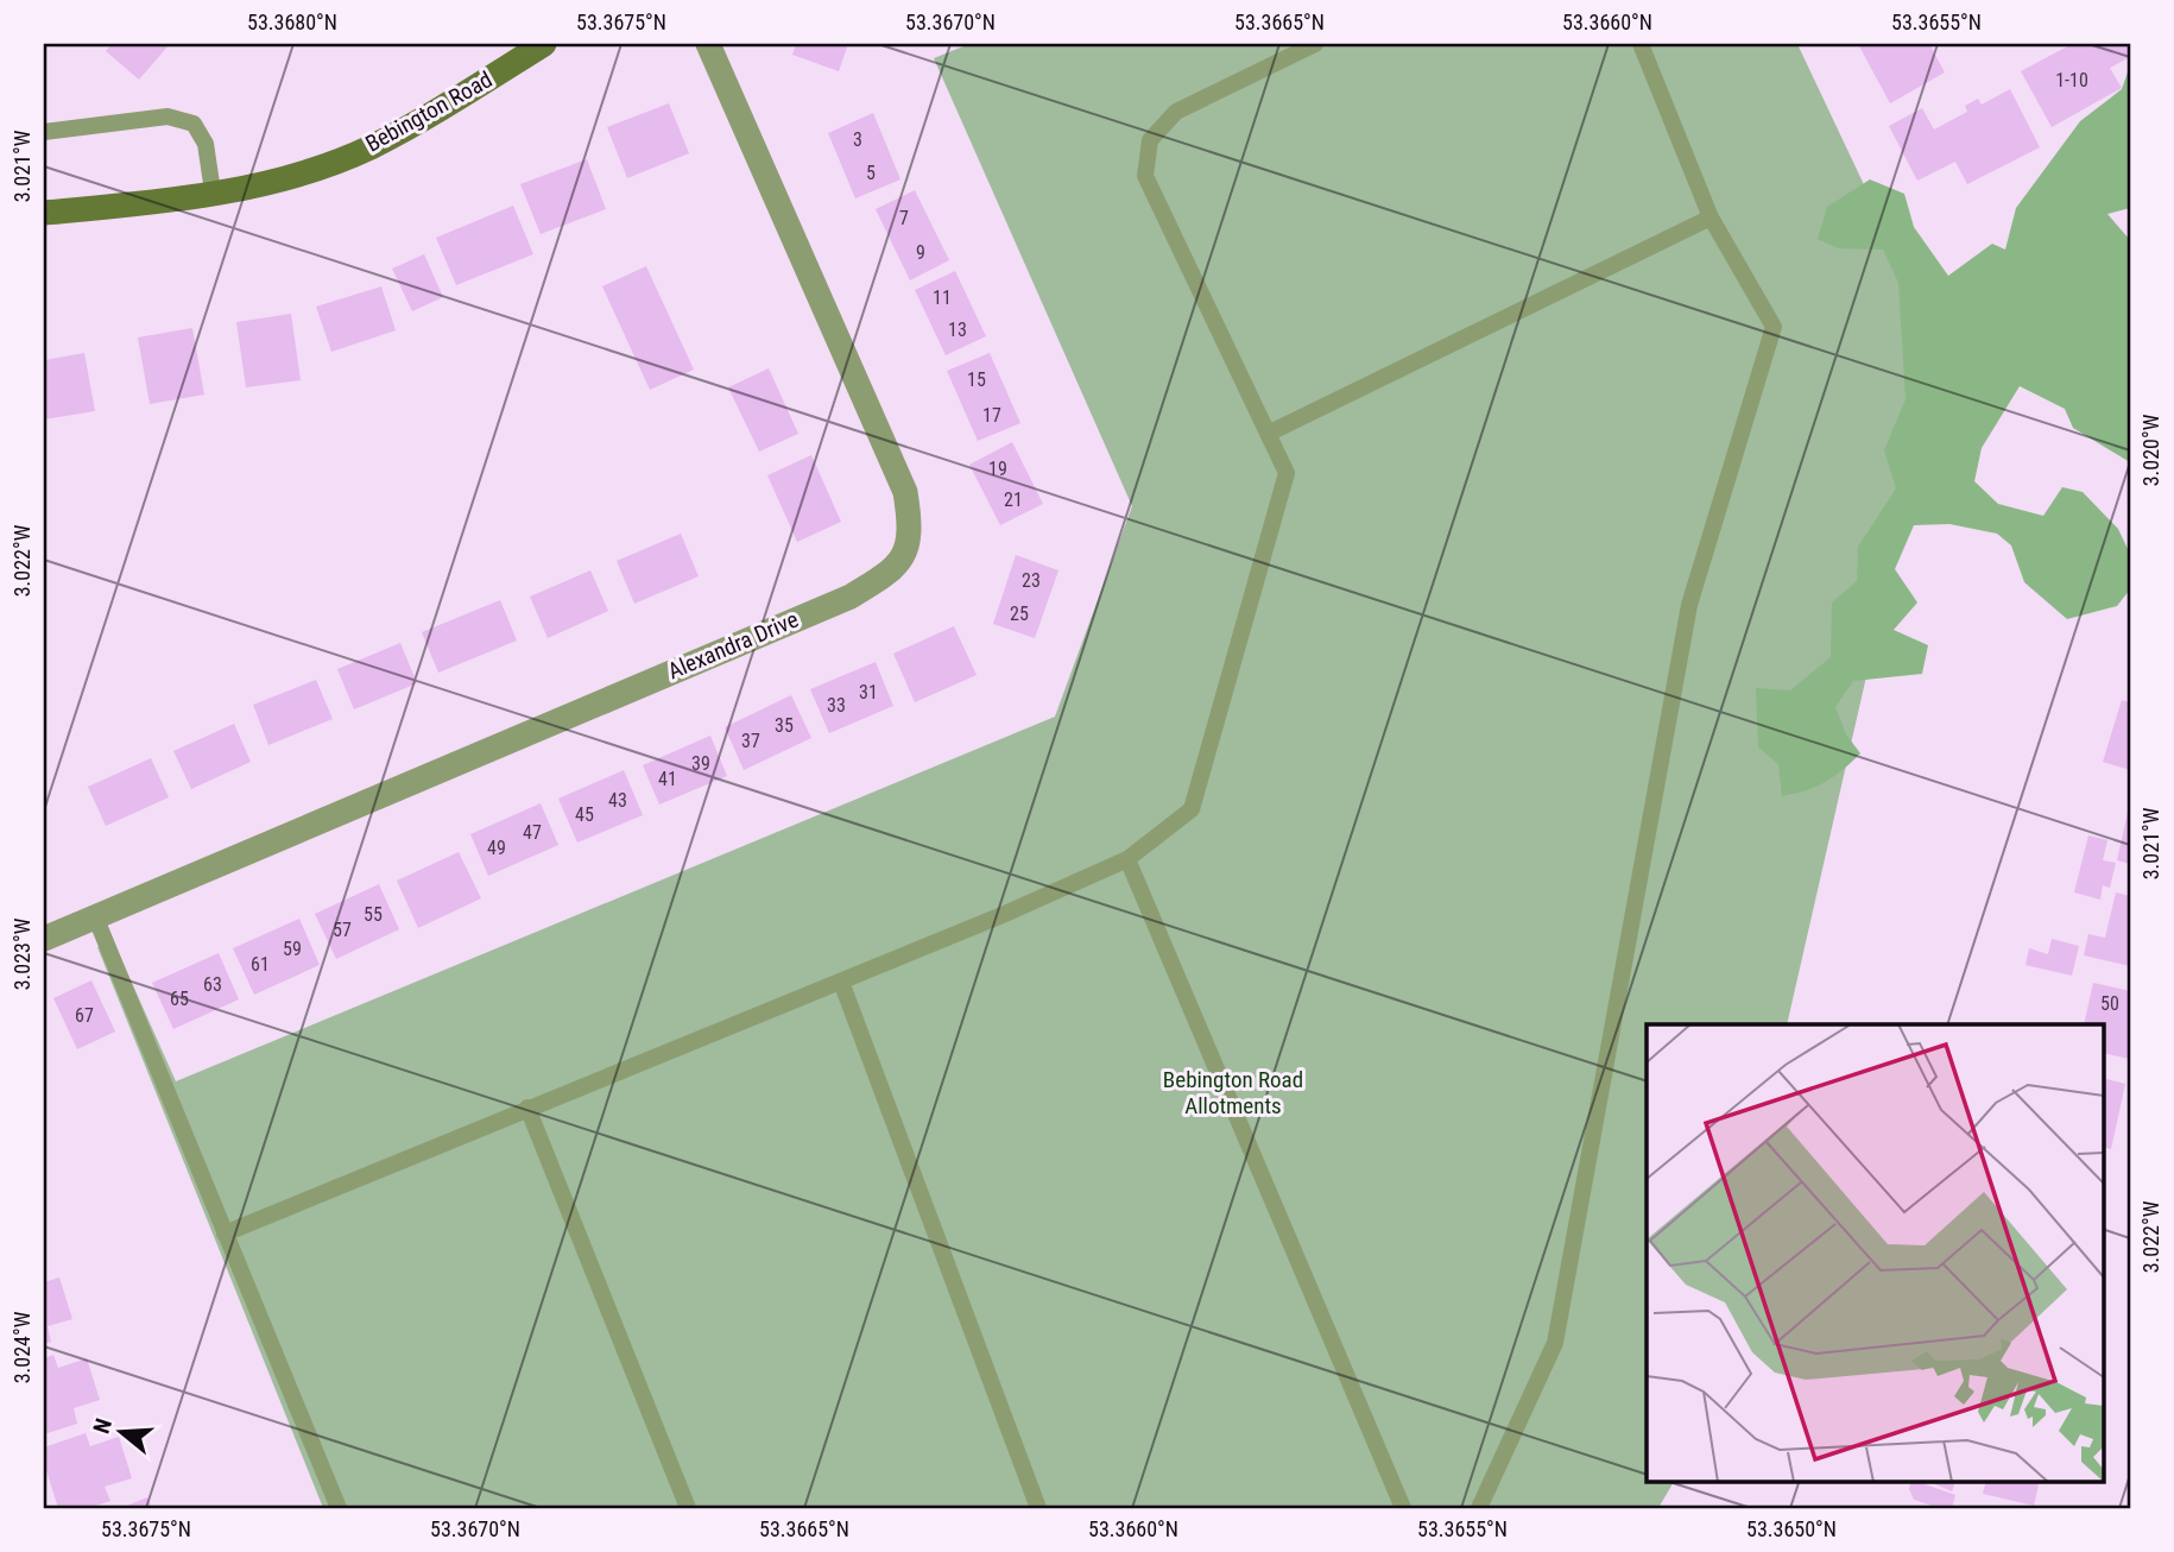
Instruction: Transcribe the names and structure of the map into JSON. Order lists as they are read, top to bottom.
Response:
{
  "streets": {
    "main road": ["Bebington Road"],
    "street": ["Alexandra Drive"]
  },
  "parks": ["Bebington Road Allotments"],
  "house_numbers": [
    "1-10",
    "3",
    "5",
    "7",
    "9",
    "11",
    "13",
    "15",
    "17",
    "19",
    "21",
    "23",
    "25",
    "31",
    "33",
    "35",
    "37",
    "39",
    "41",
    "43",
    "45",
    "47",
    "49",
    "55",
    "57",
    "59",
    "61",
    "63",
    "65",
    "50",
    "67"
  ],
  "north": "left",
  "coordinates": [
    "53.3680°N",
    "53.3675°N",
    "53.3670°N",
    "53.3665°N",
    "53.3660°N",
    "53.3655°N",
    "3.021°W",
    "3.020°W",
    "3.022°W",
    "3.023°W",
    "3.024°W",
    "53.3650°N"
  ]
}
